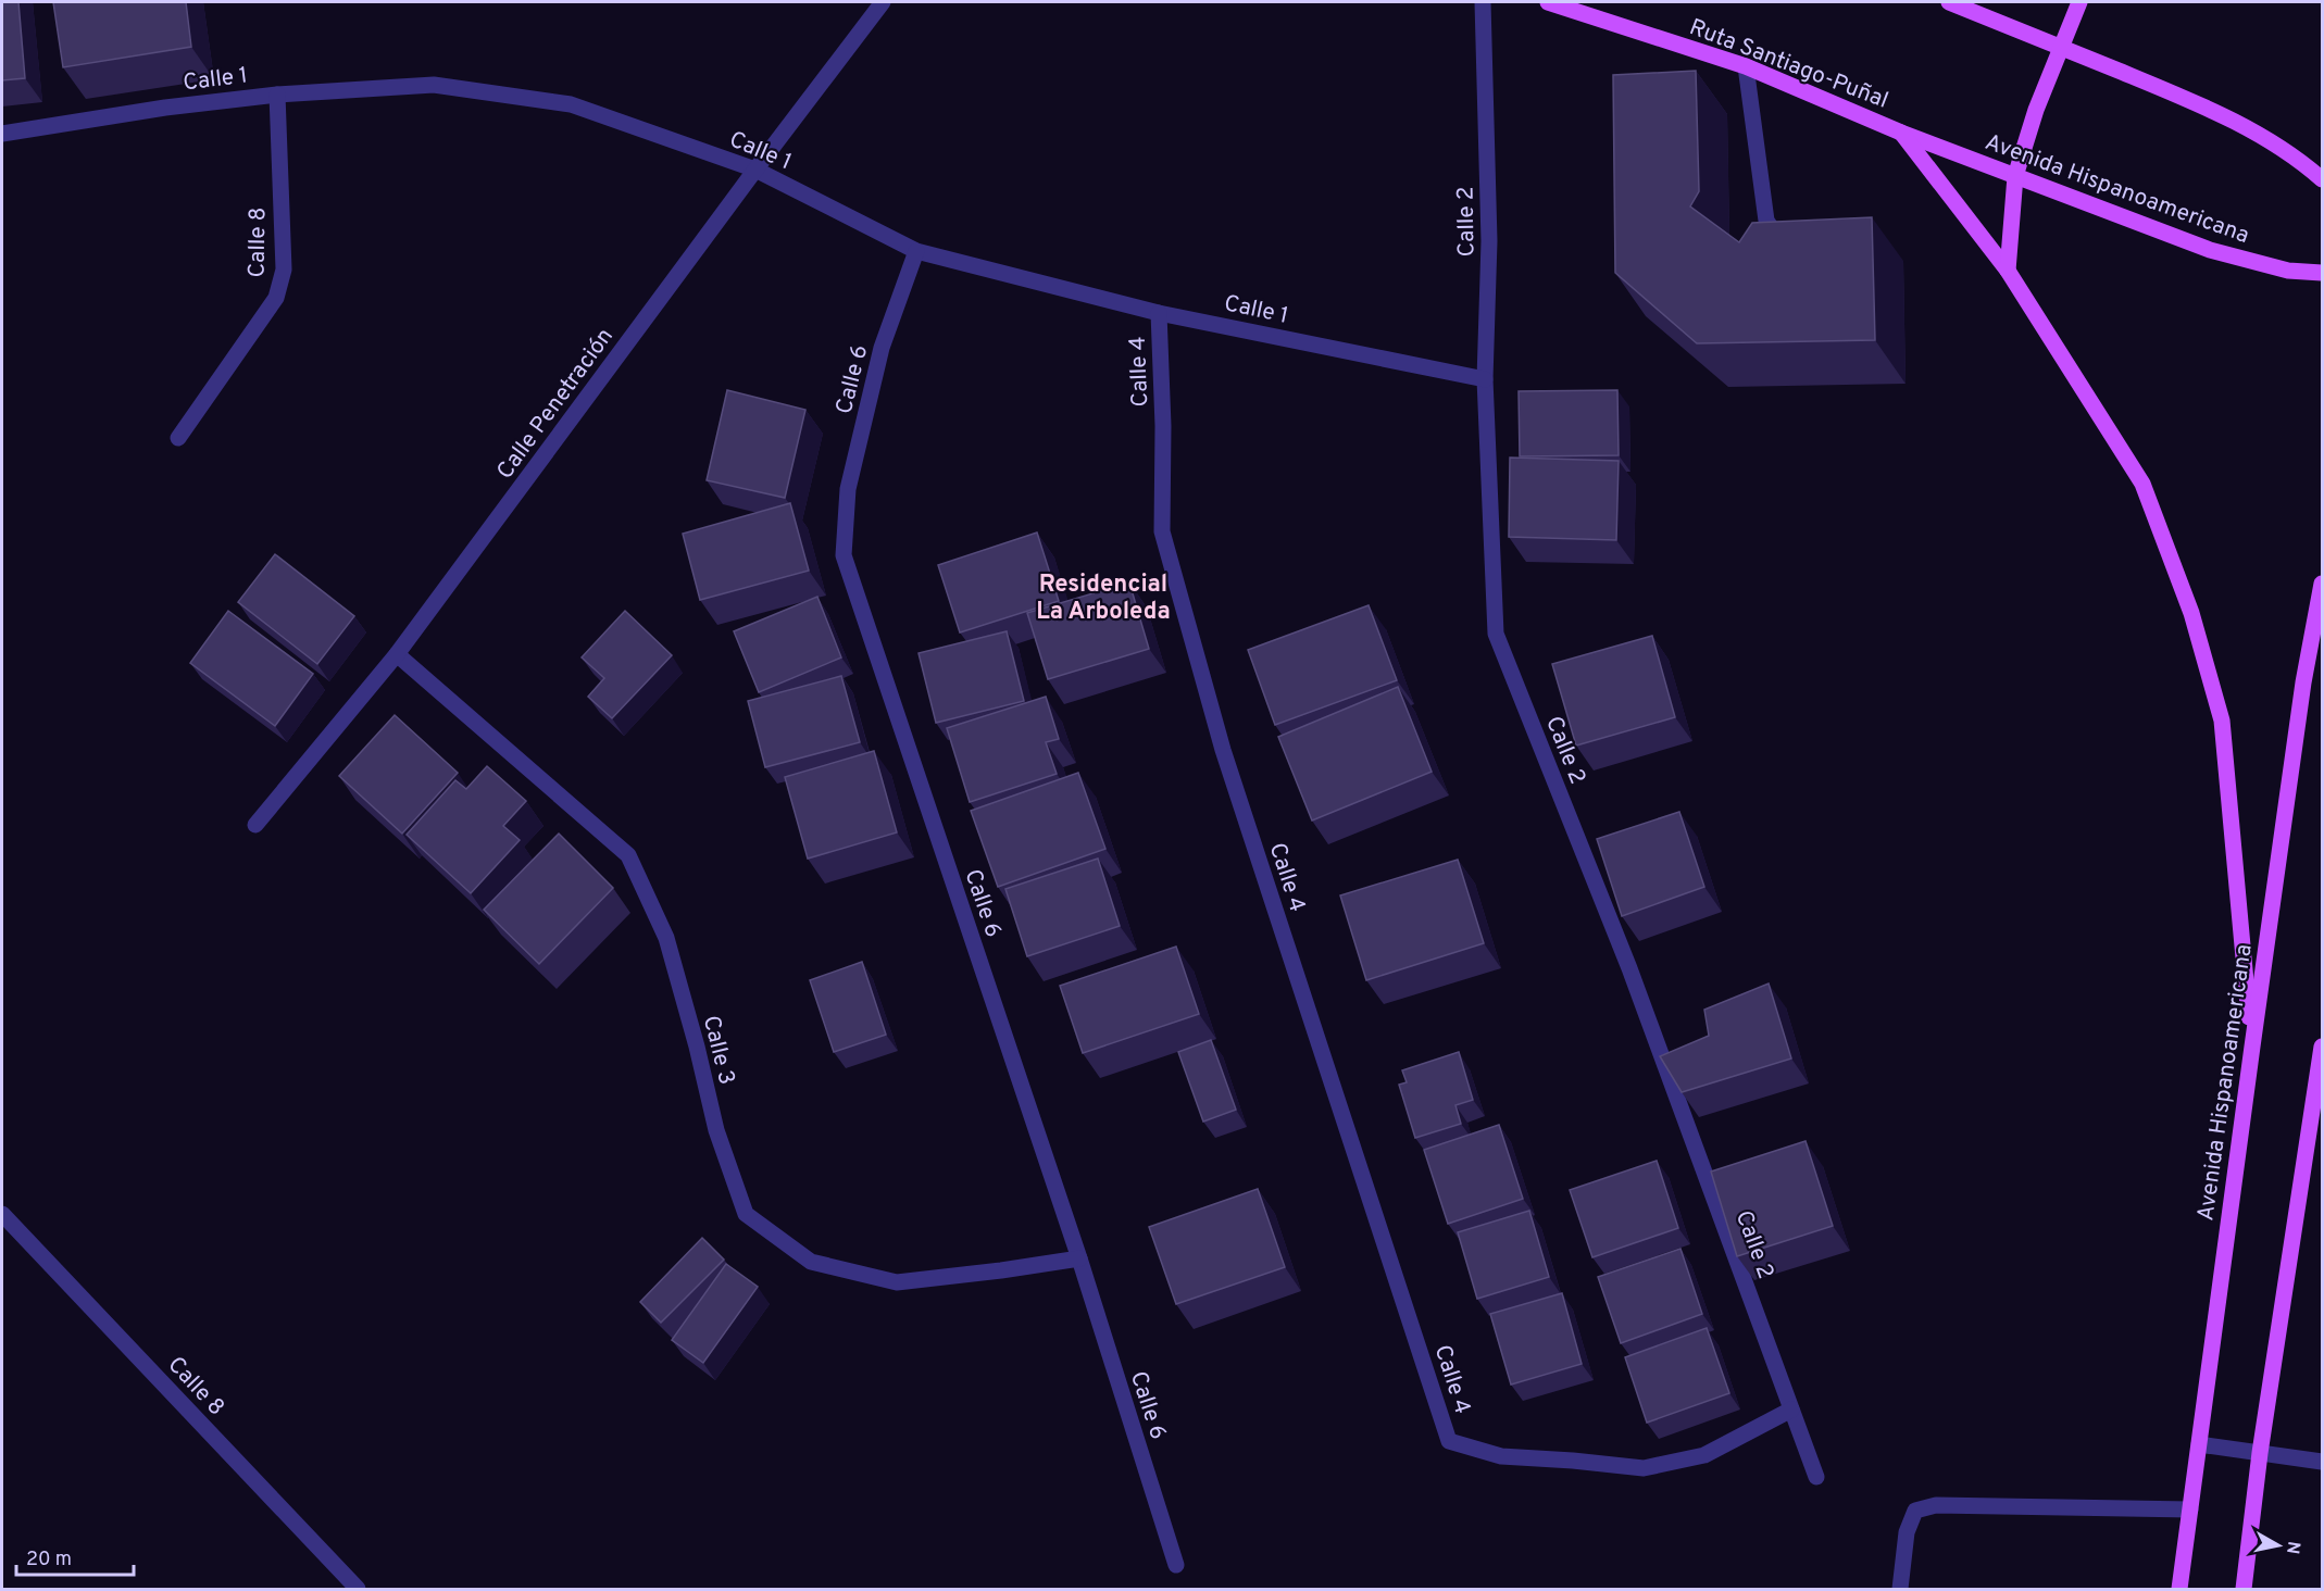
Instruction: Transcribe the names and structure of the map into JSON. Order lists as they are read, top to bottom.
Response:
{
  "streets": {
    "main road": ["Ruta Santiago-Puñal", "Avenida Hispanoamericana"],
    "street": [
      "Calle 1",
      "Calle 2",
      "Calle 8",
      "Calle 4",
      "Calle 6",
      "Calle Penetración",
      "Calle 3"
    ]
  },
  "crossings": [
    ["Ruta Santiago-Puñal", "Avenida Hispanoamericana"],
    ["Calle 1", "Calle 2"],
    ["Calle 1", "Calle 8"],
    ["Calle 1", "Calle 4"],
    ["Calle 1", "Calle 6"],
    ["Calle 1", "Calle Penetración"],
    ["Calle 2", "Calle 4"],
    ["Calle 6", "Calle 3"],
    ["Calle Penetración", "Calle 3"]
  ],
  "districts": ["Residencial La Arboleda"],
  "scale_bar": "20 m",
  "north": "right"
}
